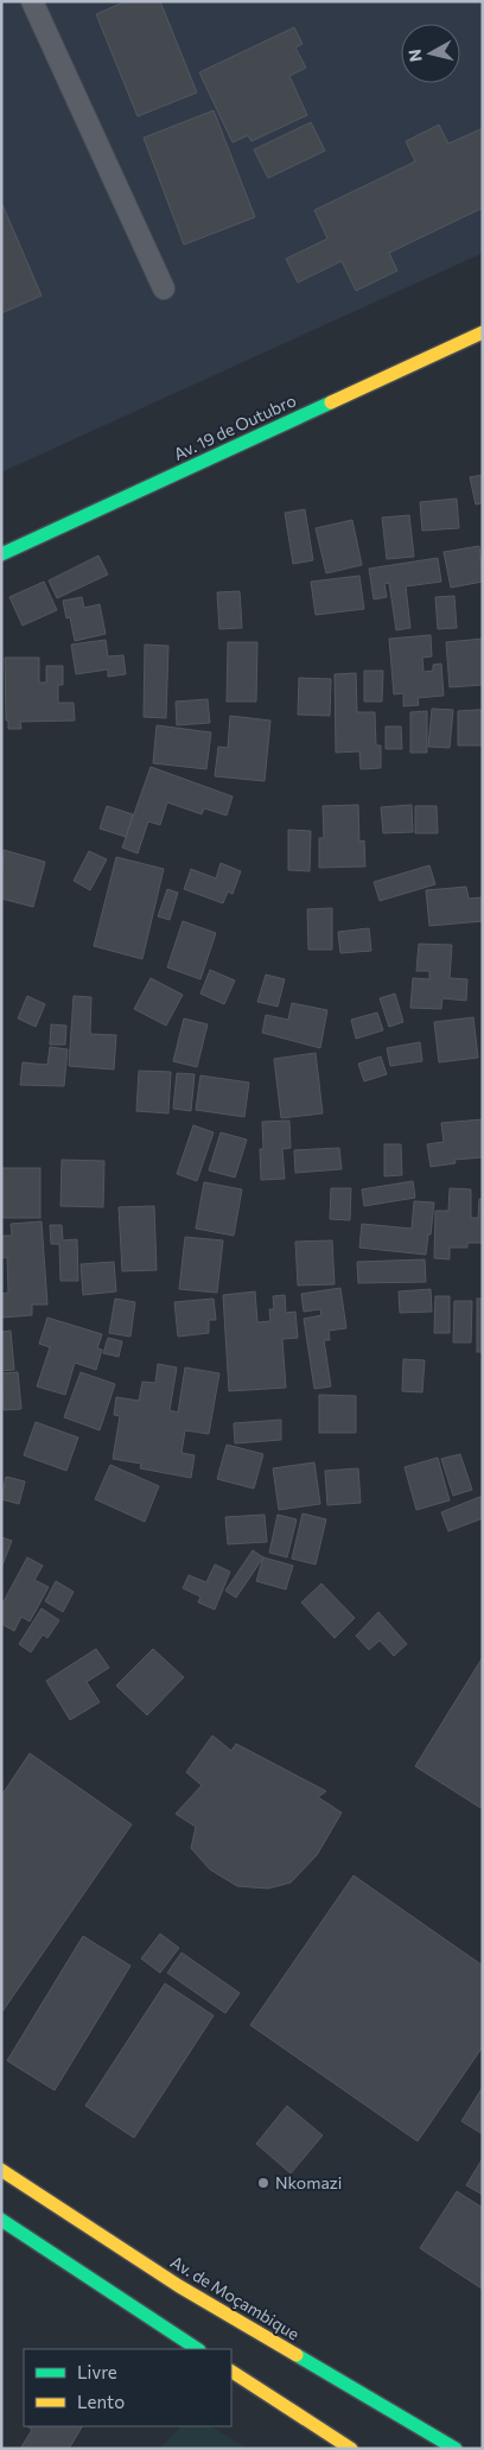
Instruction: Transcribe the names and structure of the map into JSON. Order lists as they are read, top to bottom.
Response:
{
  "streets": {
    "main road": ["Av. 19 de Outubro", "Av. de Moçambique"]
  },
  "places": ["Nkomazi"],
  "legend": ["Livre", "Lento"],
  "north": "left"
}
